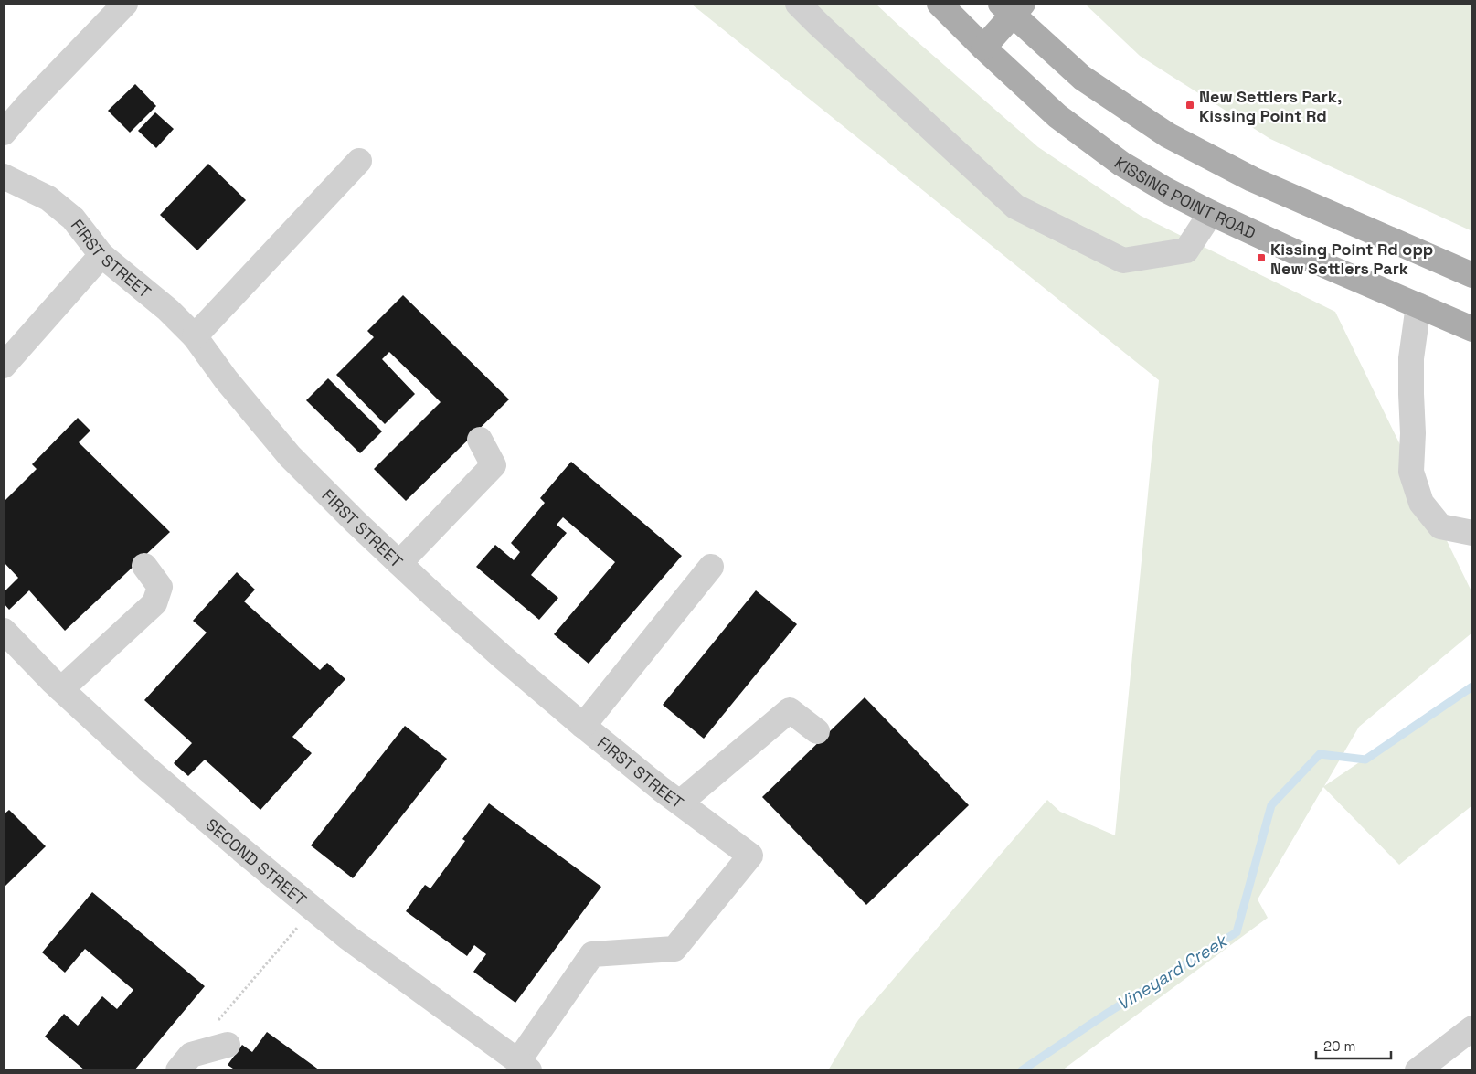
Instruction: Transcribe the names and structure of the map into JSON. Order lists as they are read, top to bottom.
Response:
{
  "streets": {
    "main road": ["KISSING POINT ROAD"],
    "street": ["FIRST STREET", "SECOND STREET"]
  },
  "crossings": [
    ["FIRST STREET", "SECOND STREET"]
  ],
  "water": ["Vineyard Creek"],
  "places": {
    "transit": ["New Settlers Park, Kissing Point Rd", "Kissing Point Rd opp New Settlers Park"]
  },
  "scale_bar": "20 m"
}
